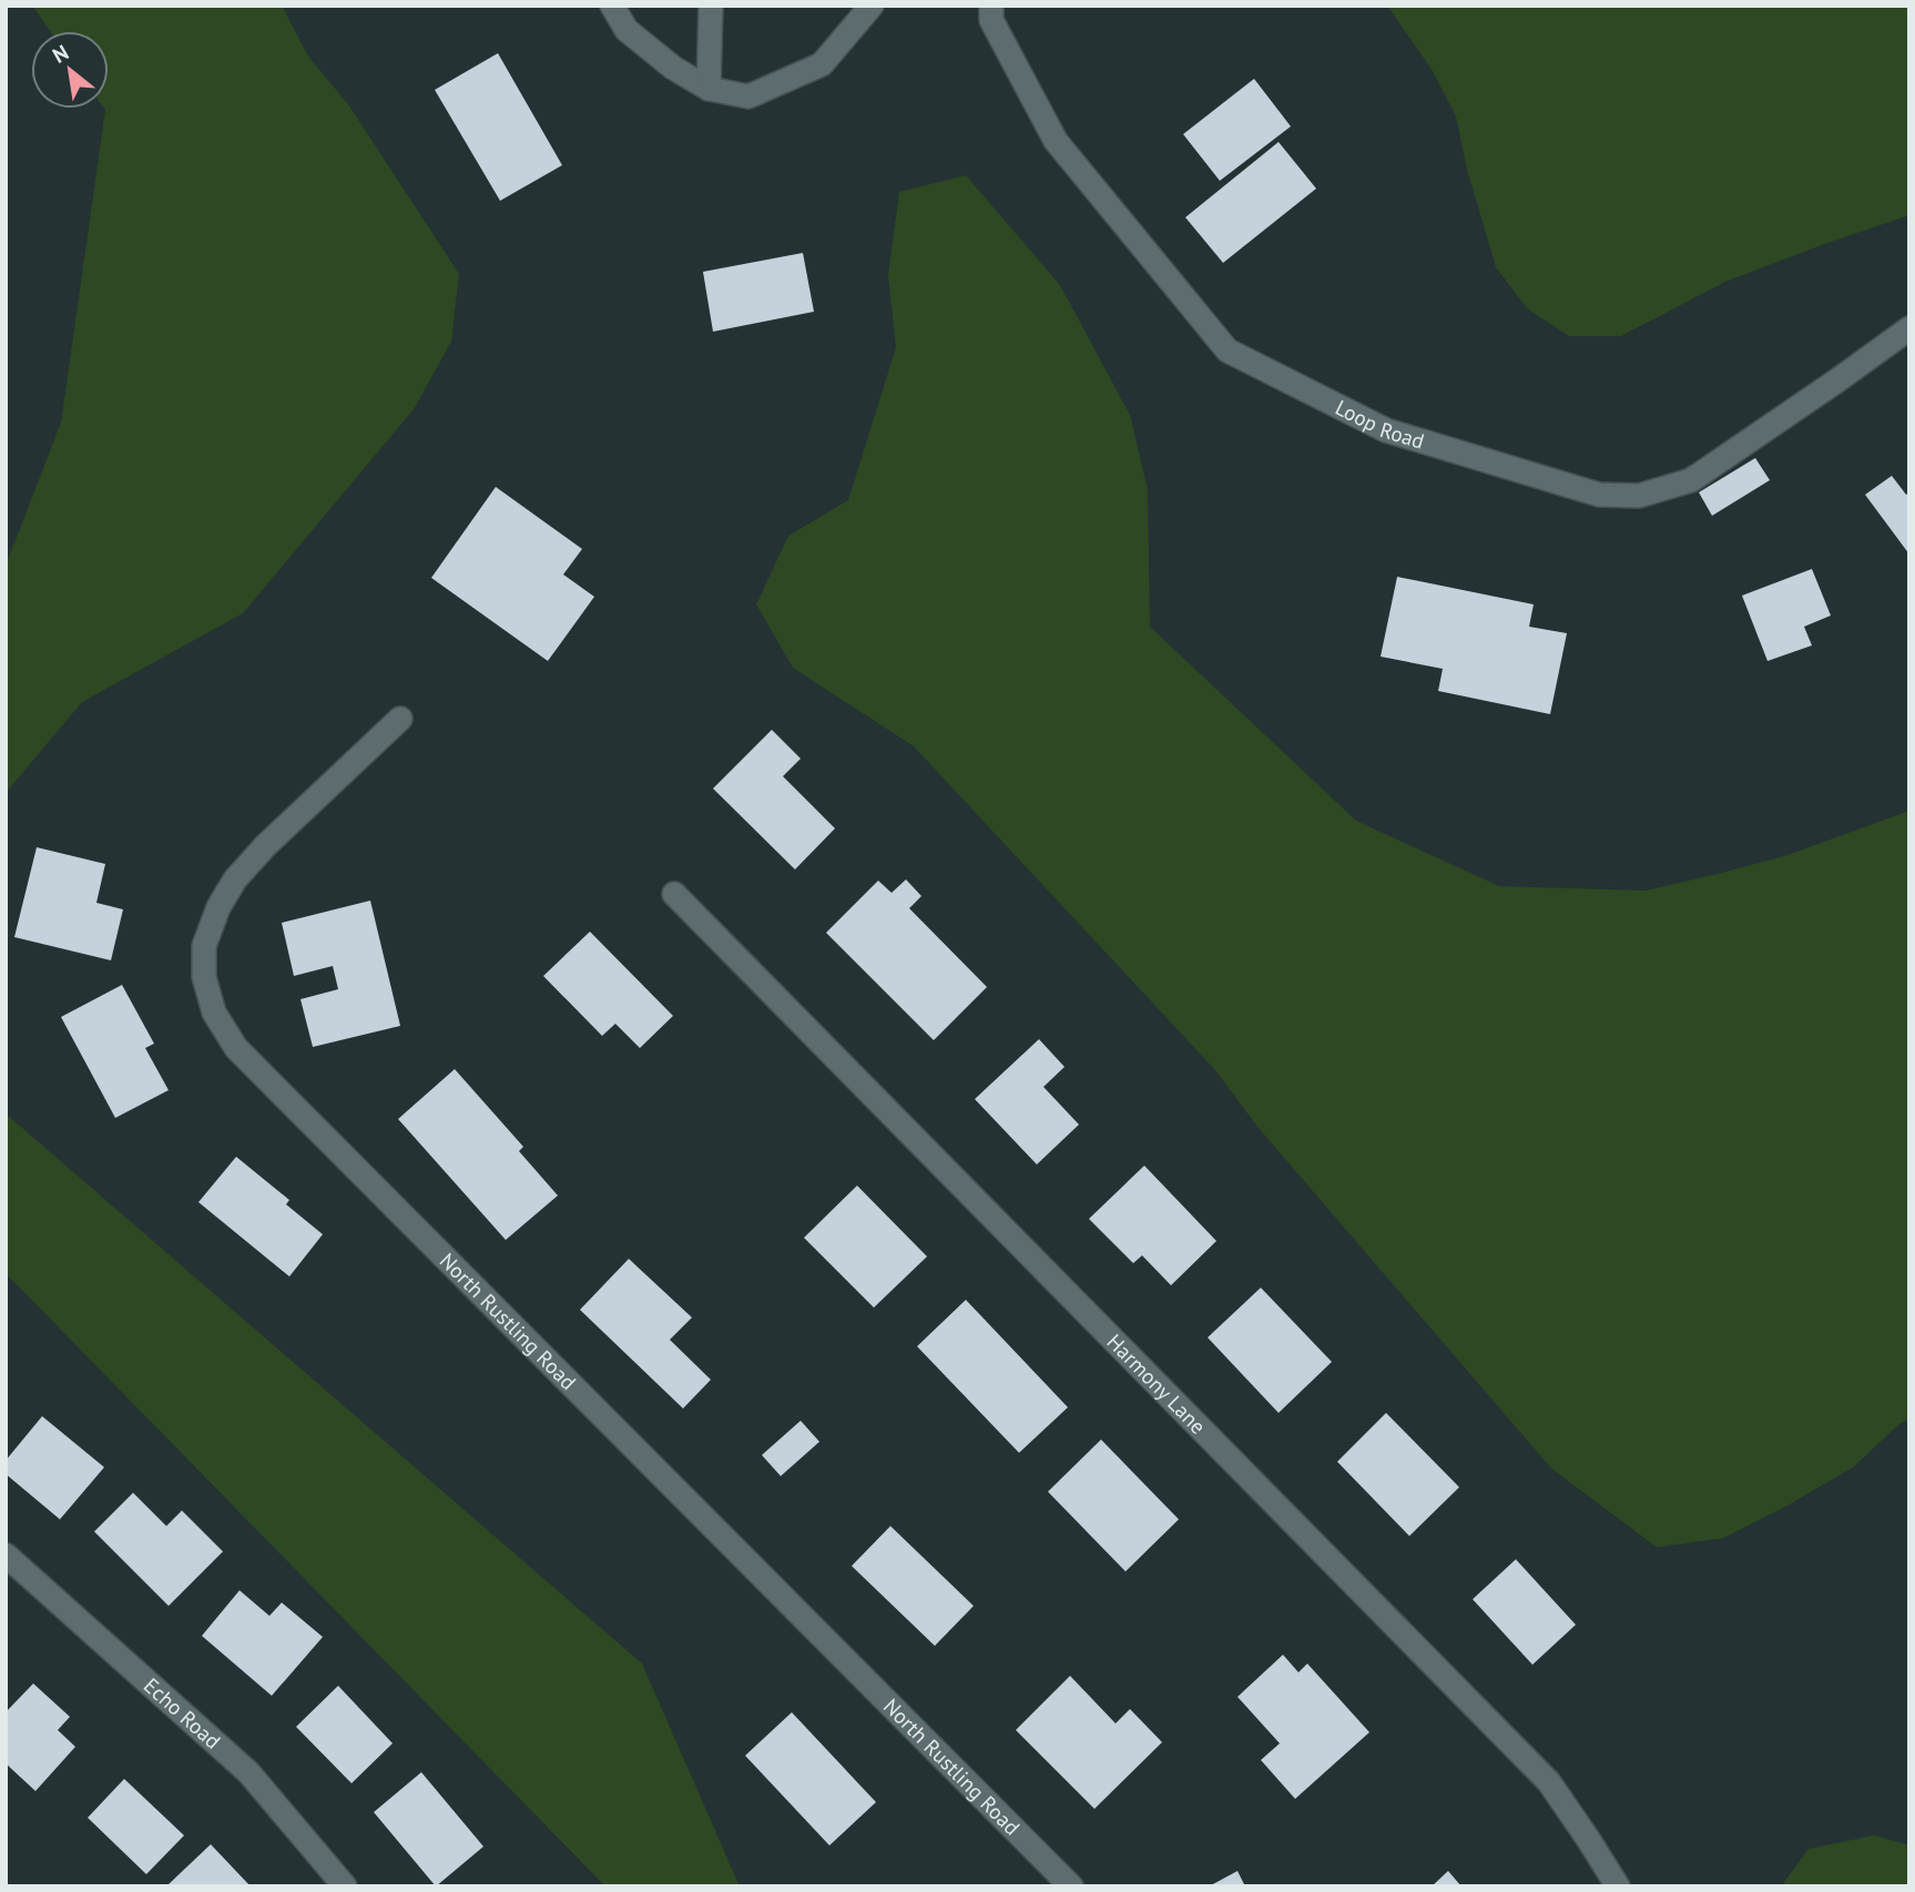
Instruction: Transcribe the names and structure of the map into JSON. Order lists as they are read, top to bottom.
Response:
{
  "streets": {
    "street": [
      "Loop Road",
      "North Rustling Road",
      "Harmony Lane",
      "Echo Road"
    ]
  },
  "north": "top left"
}
